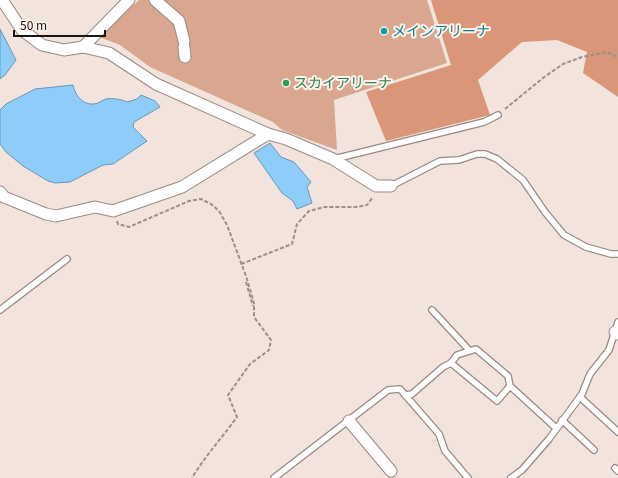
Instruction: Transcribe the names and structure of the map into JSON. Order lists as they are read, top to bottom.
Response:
{
  "places": ["メインアリーナ", "スカイアリーナ"],
  "scale_bar": "50 m"
}
